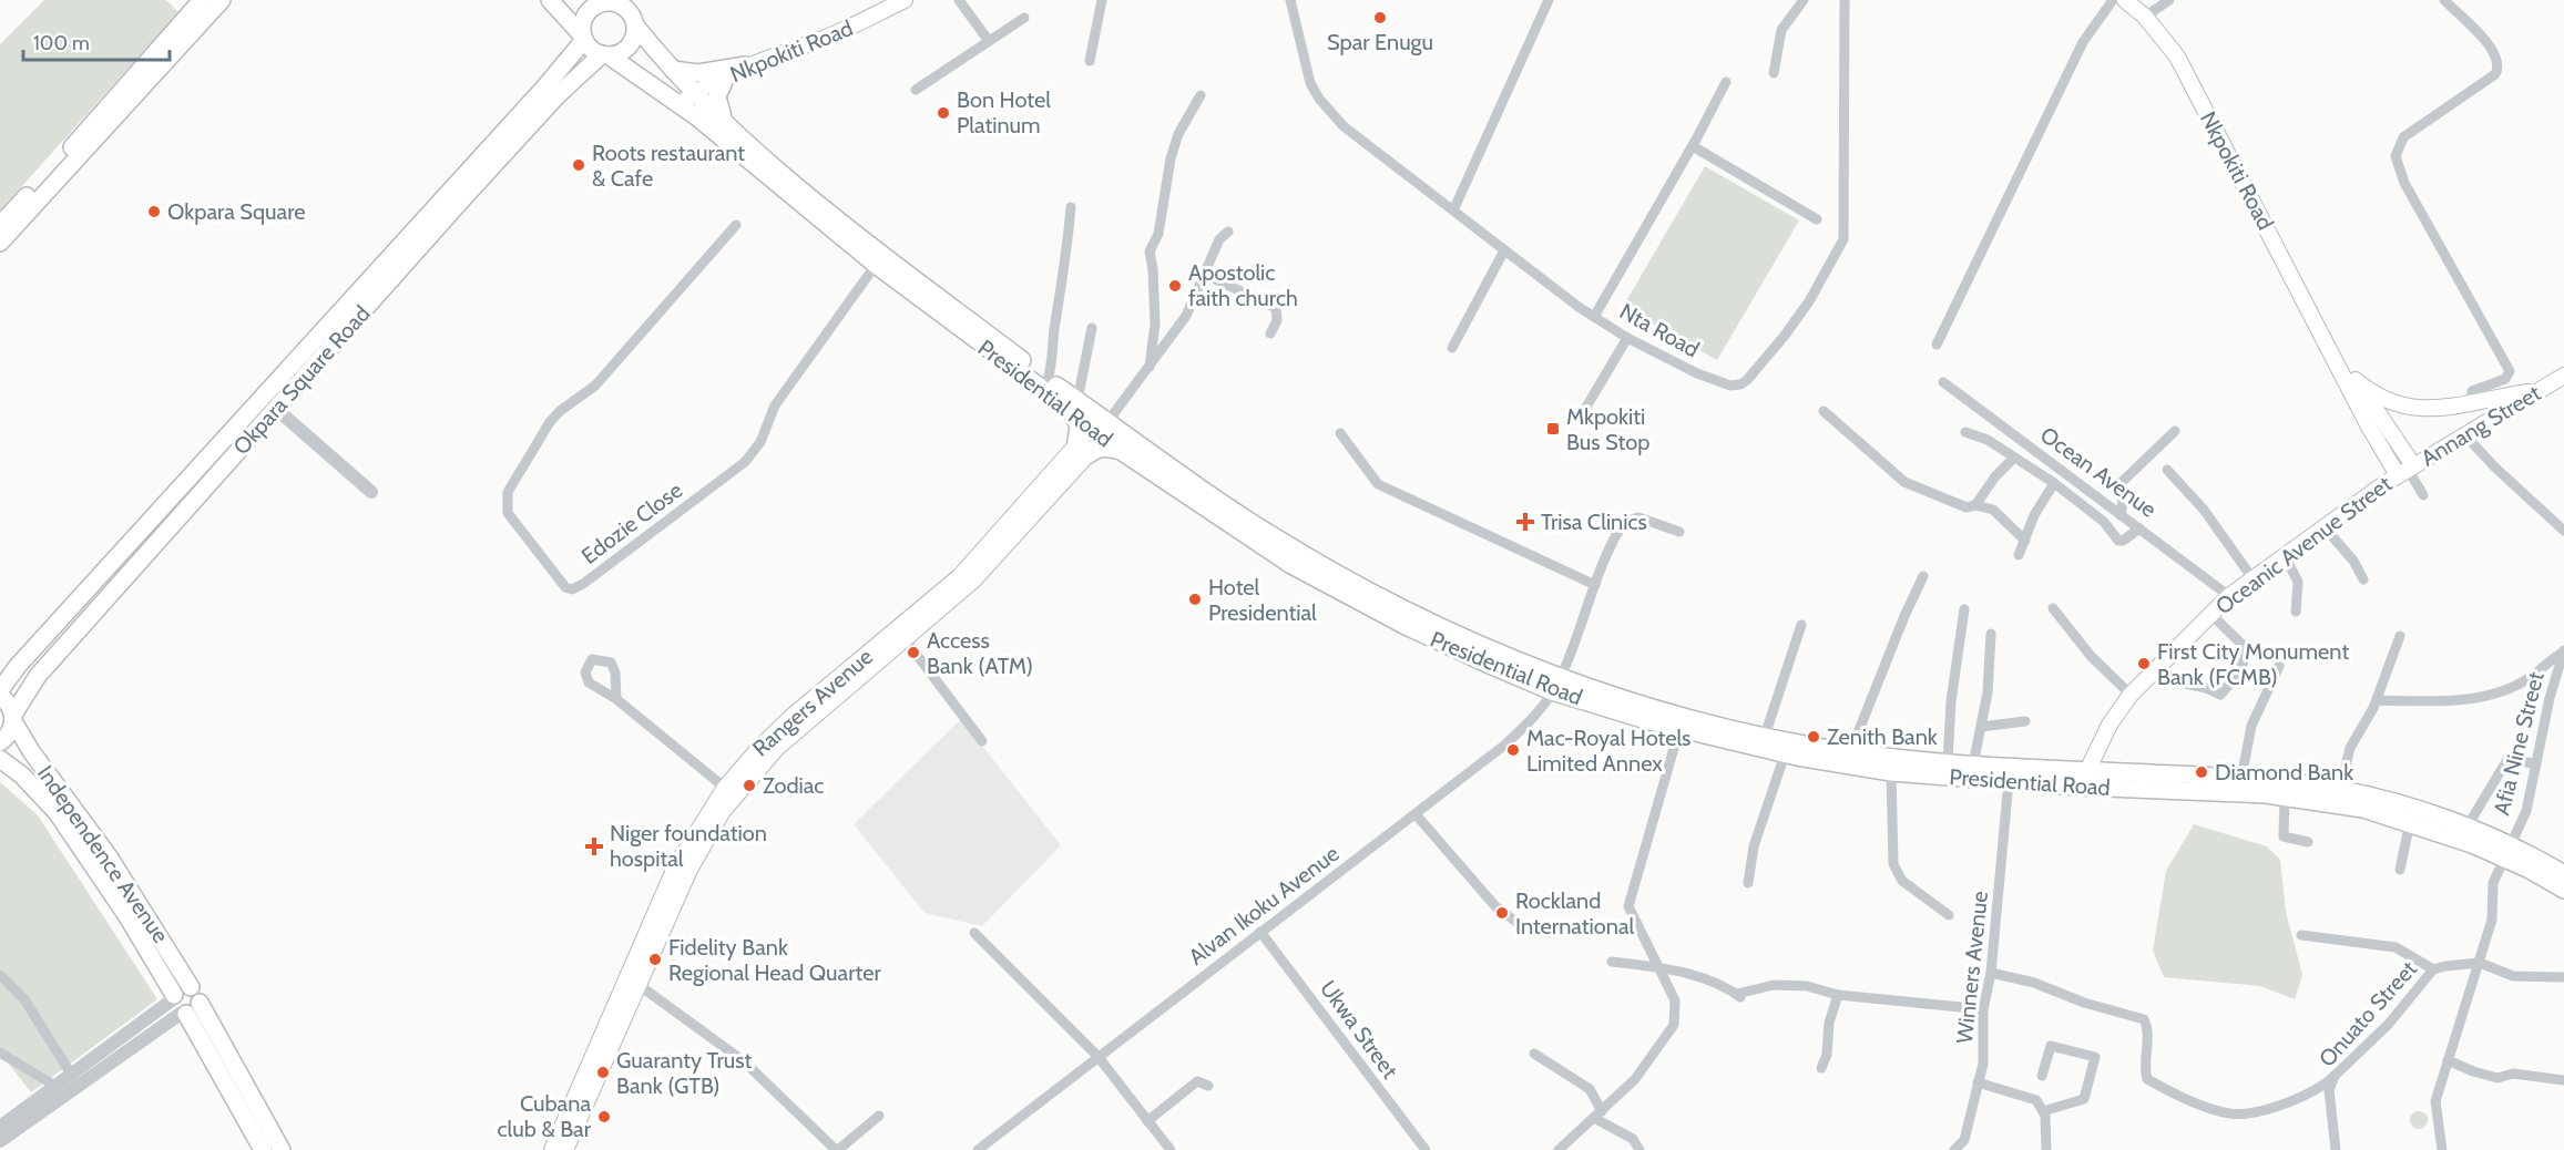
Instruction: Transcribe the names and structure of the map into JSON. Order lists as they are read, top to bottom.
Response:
{
  "streets": {
    "main road": [
      "Nkpokiti Road",
      "Okpara Square Road",
      "Presidential Road",
      "Annang Street",
      "Oceanic Avenue Street",
      "Rangers Avenue",
      "Independence Avenue"
    ],
    "street": [
      "Nta Road",
      "Ocean Avenue",
      "Edozie Close",
      "Afia Nine Street",
      "Alvan Ikoku Avenue",
      "Winners Avenue",
      "Onuato Street",
      "Ukwa Street"
    ]
  },
  "crossings": [
    ["Nkpokiti Road", "Presidential Road"],
    ["Okpara Square Road", "Presidential Road"],
    ["Okpara Square Road", "Independence Avenue"],
    ["Presidential Road", "Edozie Close"],
    ["Presidential Road", "Oceanic Avenue Street"],
    ["Presidential Road", "Afia Nine Street"],
    ["Presidential Road", "Alvan Ikoku Avenue"],
    ["Presidential Road", "Winners Avenue"],
    ["Annang Street", "Oceanic Avenue Street"],
    ["Ocean Avenue", "Oceanic Avenue Street"],
    ["Alvan Ikoku Avenue", "Ukwa Street"]
  ],
  "places": {
    "other": [
      "Spar Enugu",
      "Bon Hotel Platinum",
      "Roots restaurant & Cafe",
      "Okpara Square",
      "Apostolic faith church",
      "Hotel Presidential",
      "Access Bank (ATM)",
      "First City Monument Bank (FCMB)",
      "Zenith Bank",
      "Mac-Royal Hotels Limited Annex",
      "Diamond Bank",
      "Zodiac",
      "Rockland International",
      "Fidelity Bank Regional Head Quarter",
      "Guaranty Trust Bank (GTB)",
      "Cubana club & Bar"
    ],
    "transit": ["Mkpokiti Bus Stop"],
    "health": ["Trisa Clinics", "Niger foundation hospital"]
  },
  "scale_bar": "100 m"
}
